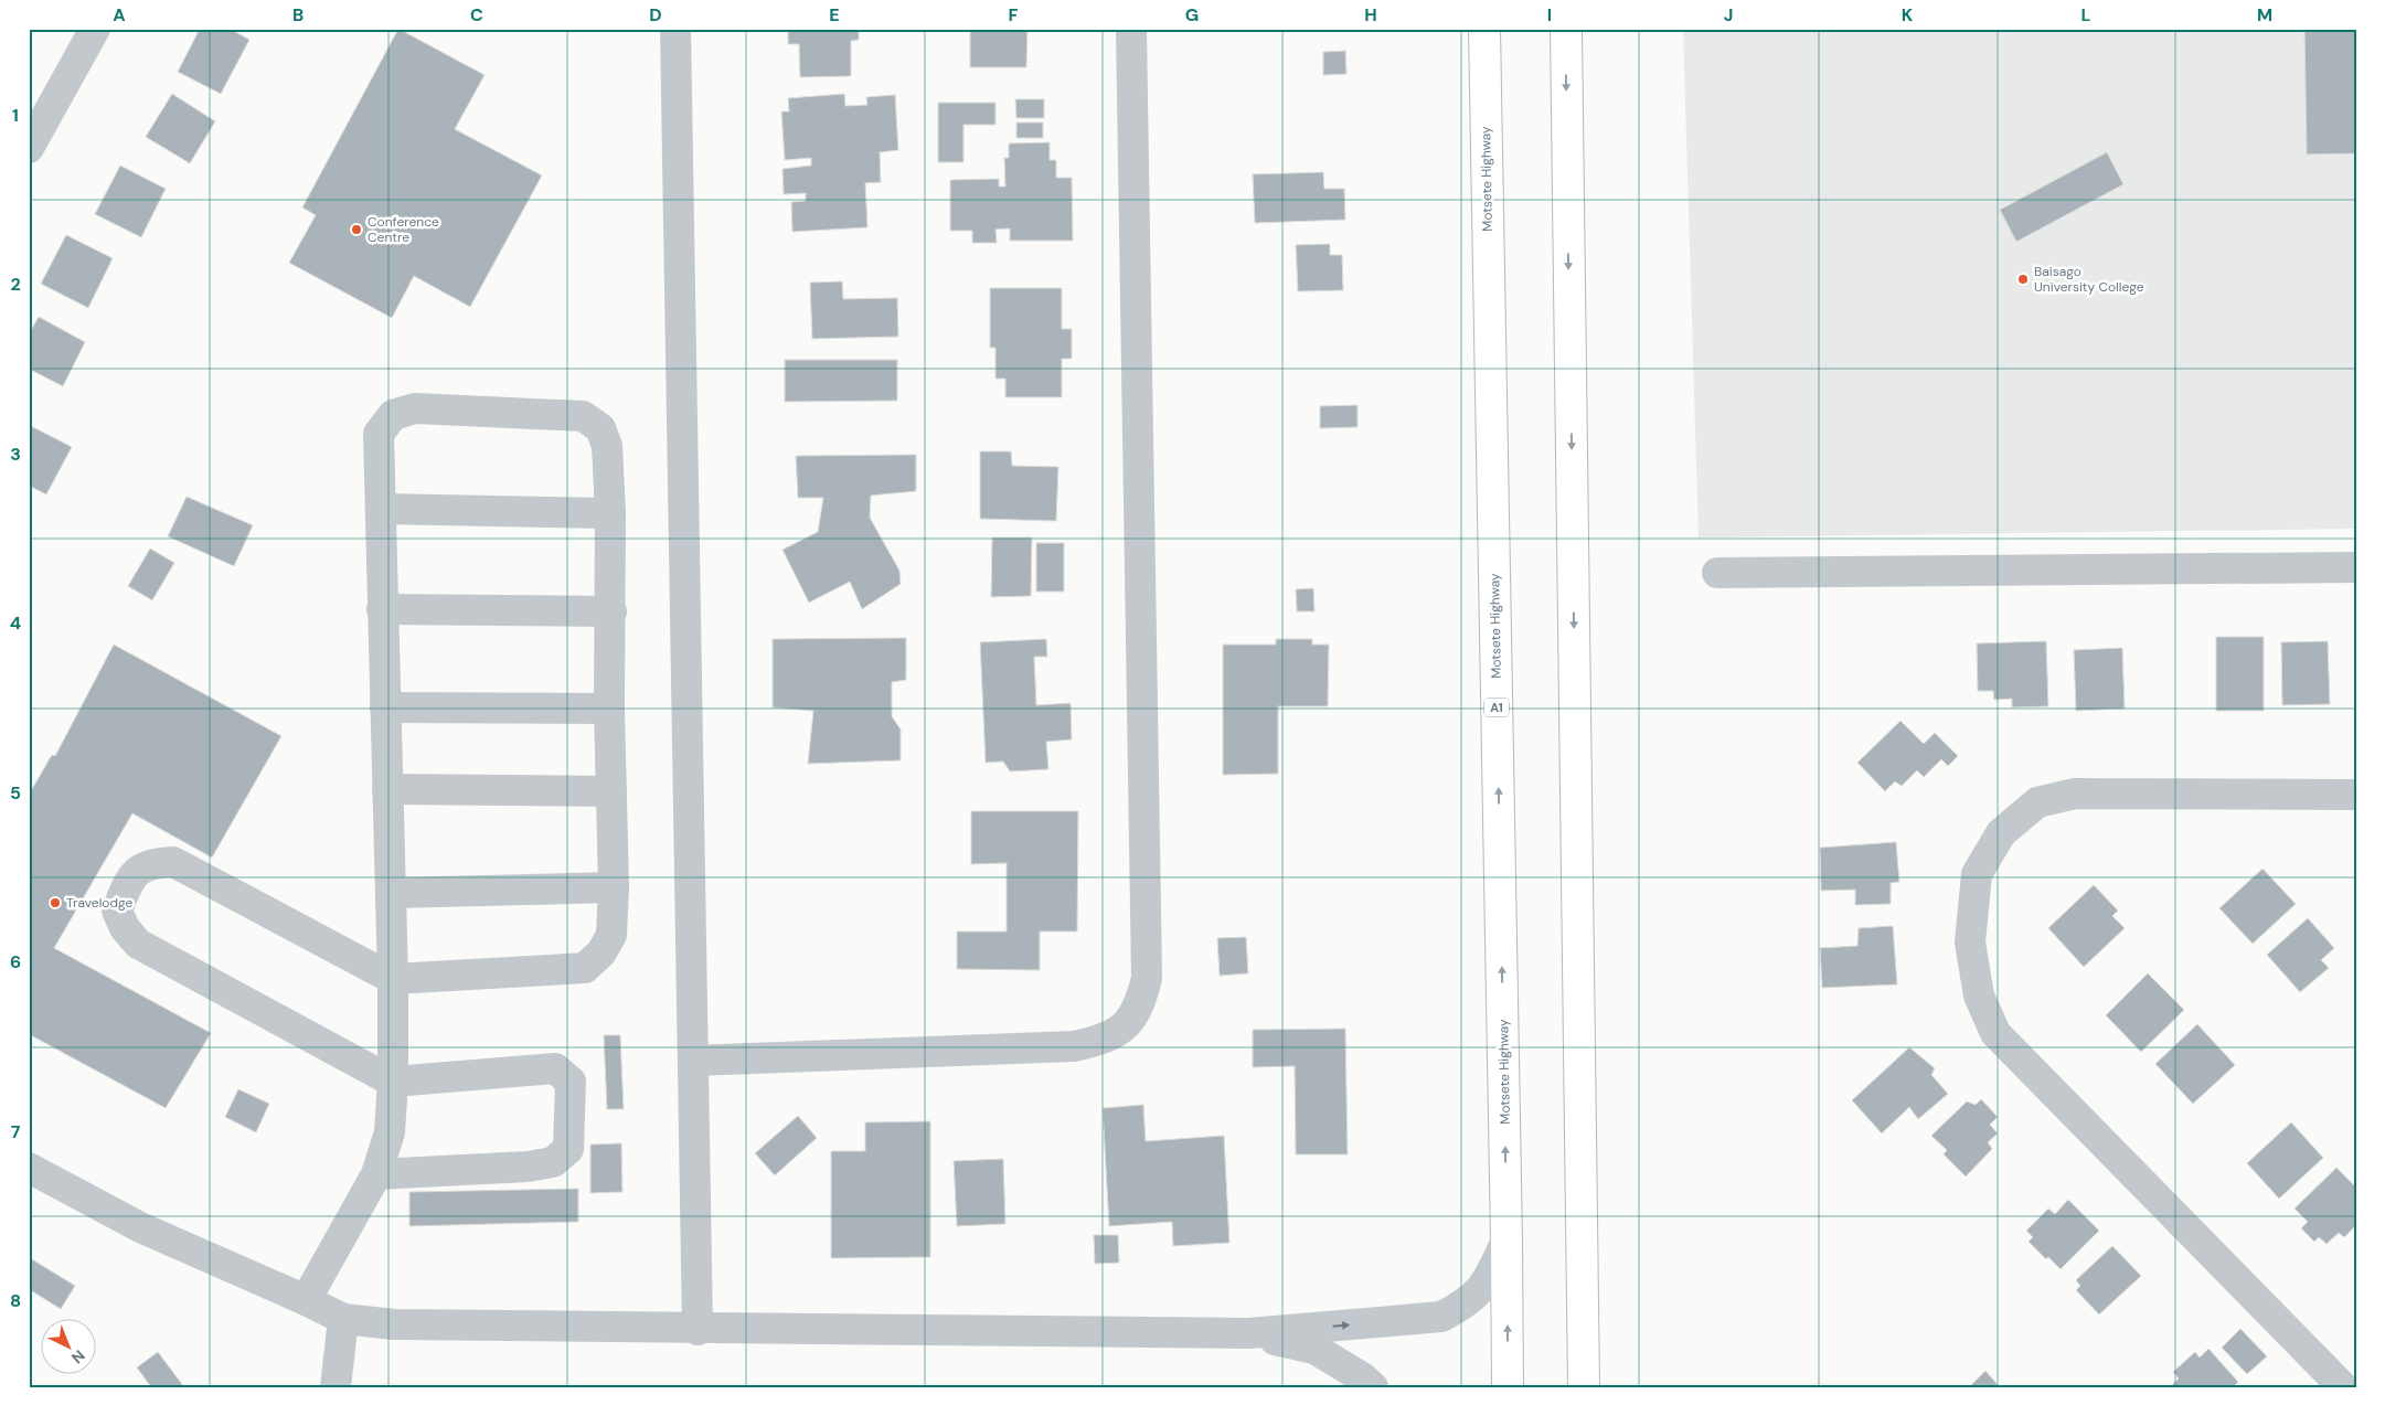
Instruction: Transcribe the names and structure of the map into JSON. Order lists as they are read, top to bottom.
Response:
{
  "streets": {
    "highway": ["Motsete Highway", "A1"]
  },
  "places": ["Conference Centre", "Baisago University College", "Travelodge"],
  "north": "bottom right",
  "grid": {
    "columns": [
      "A",
      "B",
      "C",
      "D",
      "E",
      "F",
      "G",
      "H",
      "I",
      "J",
      "K",
      "L",
      "M"
    ],
    "rows": [
      "1",
      "2",
      "3",
      "4",
      "5",
      "6",
      "7",
      "8"
    ]
  }
}
